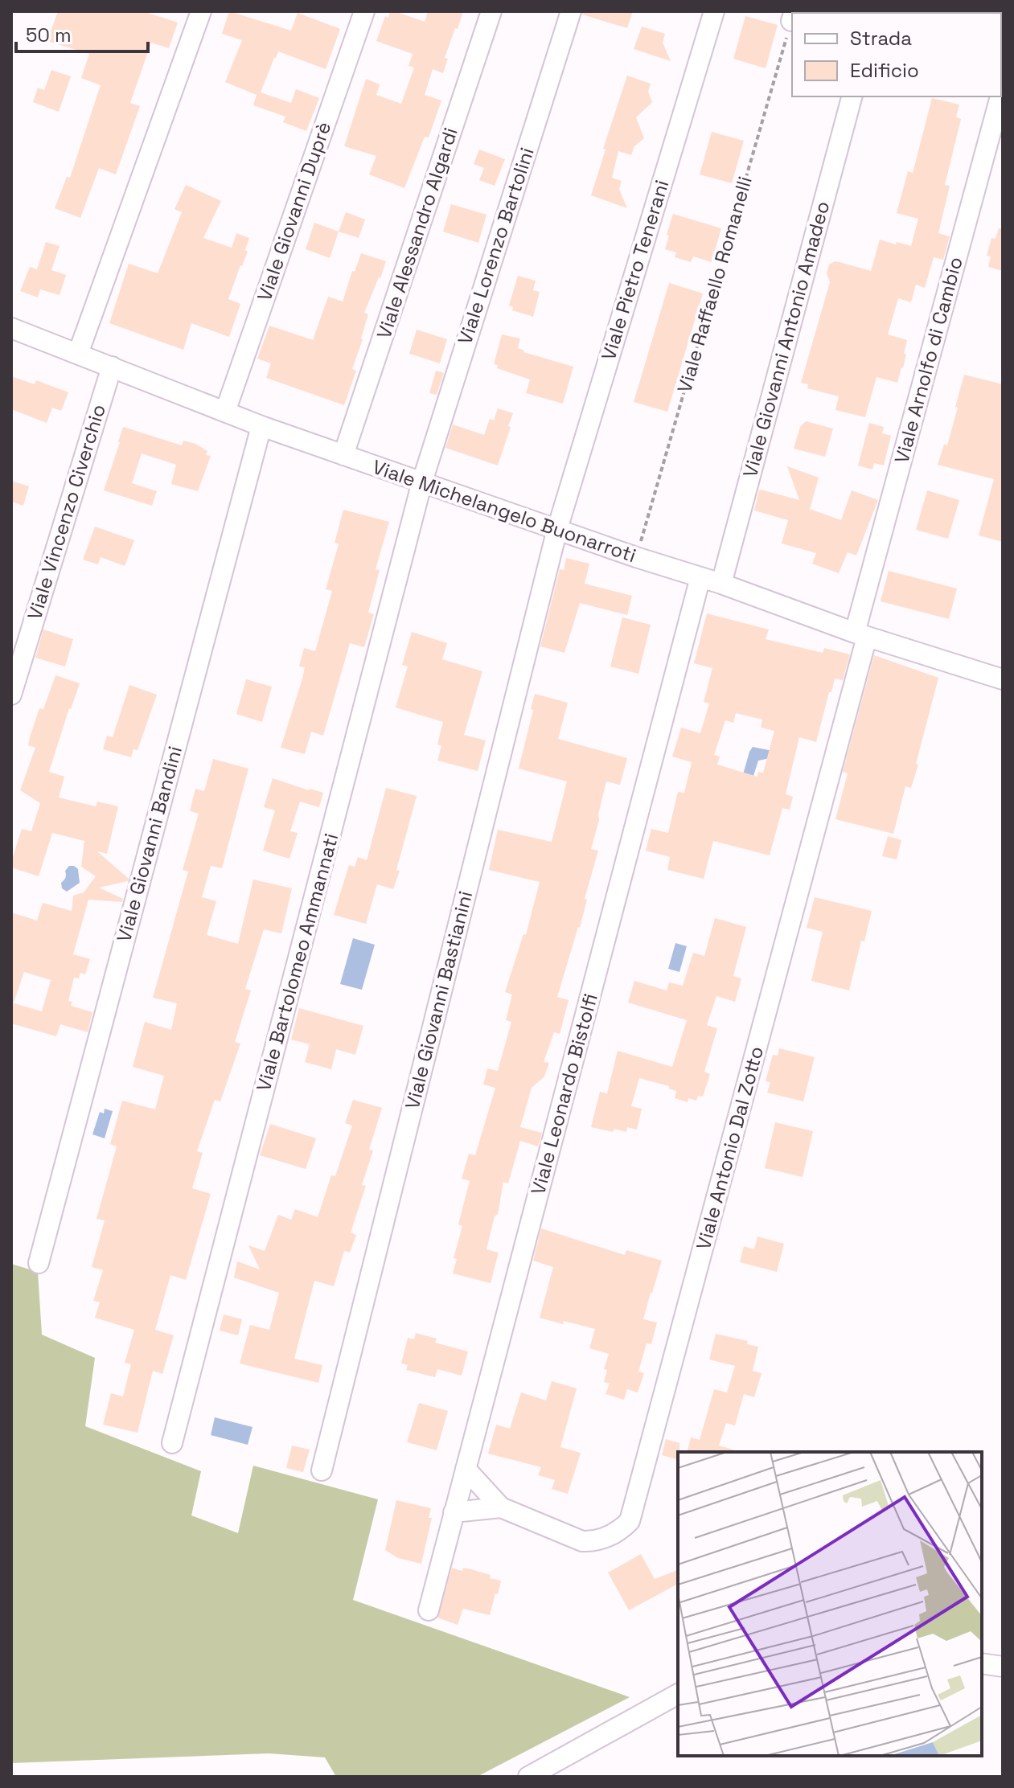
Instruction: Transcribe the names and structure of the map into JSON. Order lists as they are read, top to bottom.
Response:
{
  "streets": {
    "street": [
      "Viale Giovanni Duprè",
      "Viale Alessandro Algardi",
      "Viale Lorenzo Bartolini",
      "Viale Pietro Tenerani",
      "Viale Giovanni Antonio Amadeo",
      "Viale Arnolfo di Cambio",
      "Viale Michelangelo Buonarroti",
      "Viale Vincenzo Civerchio",
      "Viale Giovanni Bandini",
      "Viale Bartolomeo Ammannati",
      "Viale Giovanni Bastianini",
      "Viale Leonardo Bistolfi",
      "Viale Antonio Dal Zotto"
    ],
    "path": ["Viale Raffaello Romanelli"]
  },
  "crossings": [
    ["Viale Giovanni Duprè", "Viale Michelangelo Buonarroti"],
    ["Viale Alessandro Algardi", "Viale Michelangelo Buonarroti"],
    ["Viale Lorenzo Bartolini", "Viale Michelangelo Buonarroti"],
    ["Viale Lorenzo Bartolini", "Viale Bartolomeo Ammannati"],
    ["Viale Pietro Tenerani", "Viale Michelangelo Buonarroti"],
    ["Viale Pietro Tenerani", "Viale Giovanni Bastianini"],
    ["Viale Raffaello Romanelli", "Viale Michelangelo Buonarroti"],
    ["Viale Giovanni Antonio Amadeo", "Viale Michelangelo Buonarroti"],
    ["Viale Arnolfo di Cambio", "Viale Michelangelo Buonarroti"],
    ["Viale Arnolfo di Cambio", "Viale Antonio Dal Zotto"],
    ["Viale Michelangelo Buonarroti", "Viale Vincenzo Civerchio"],
    ["Viale Michelangelo Buonarroti", "Viale Giovanni Bandini"],
    ["Viale Michelangelo Buonarroti", "Viale Bartolomeo Ammannati"],
    ["Viale Michelangelo Buonarroti", "Viale Giovanni Bastianini"],
    ["Viale Michelangelo Buonarroti", "Viale Leonardo Bistolfi"],
    ["Viale Michelangelo Buonarroti", "Viale Antonio Dal Zotto"],
    ["Viale Leonardo Bistolfi", "Viale Antonio Dal Zotto"]
  ],
  "legend": ["Strada", "Edificio"],
  "scale_bar": "50 m"
}
